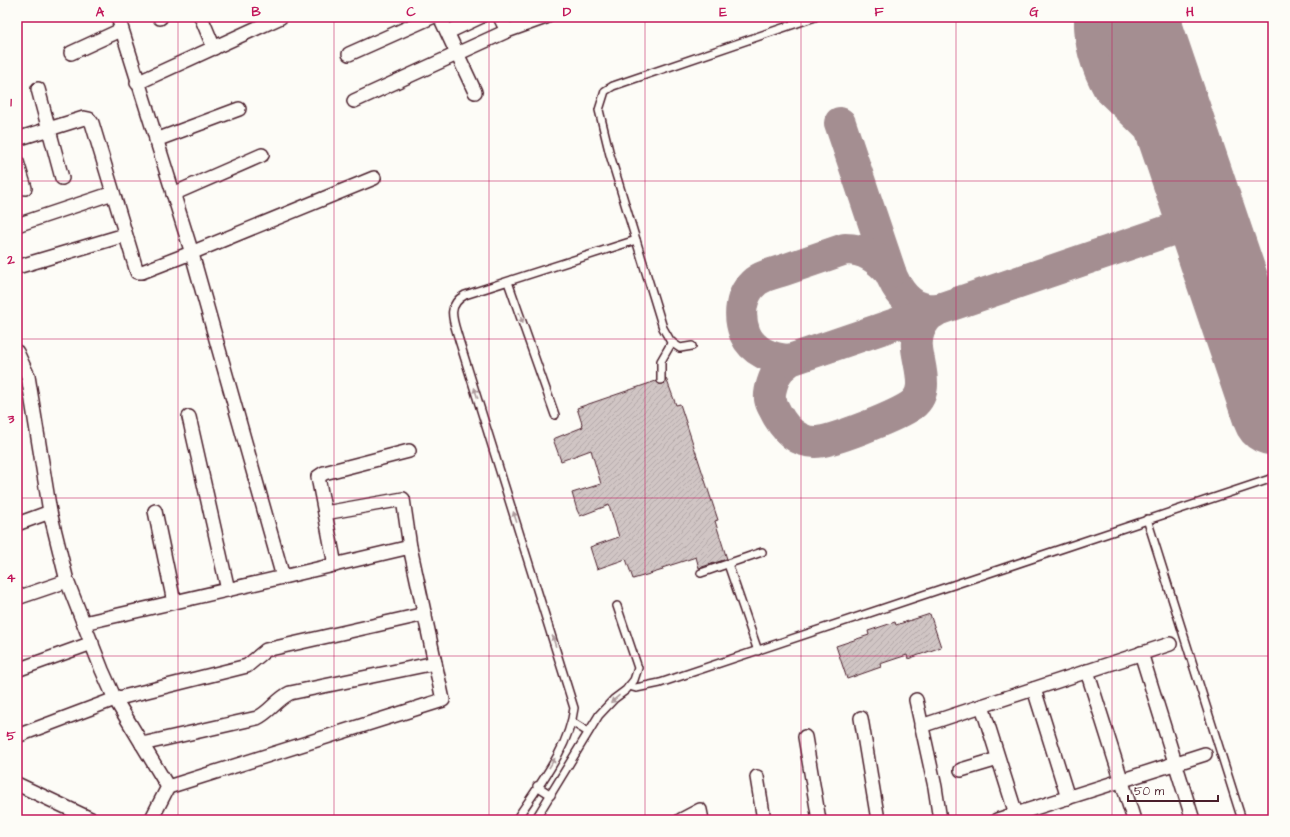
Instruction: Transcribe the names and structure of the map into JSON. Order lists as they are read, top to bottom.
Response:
{
  "scale_bar": "50 m",
  "grid": {
    "columns": [
      "A",
      "B",
      "C",
      "D",
      "E",
      "F",
      "G",
      "H"
    ],
    "rows": [
      "1",
      "2",
      "3",
      "4",
      "5"
    ]
  }
}
